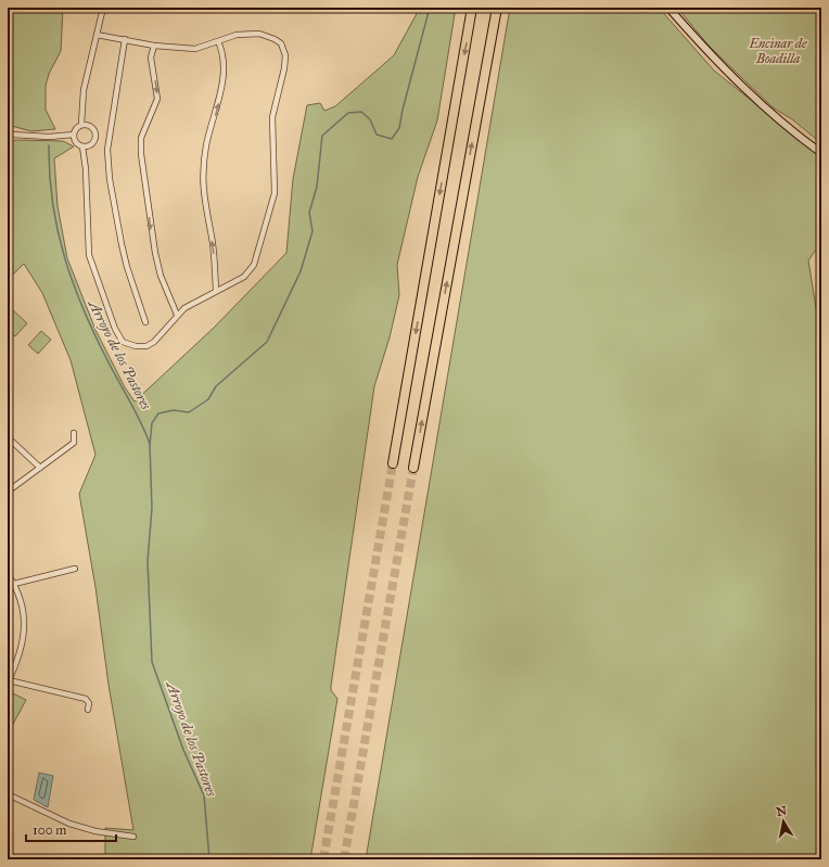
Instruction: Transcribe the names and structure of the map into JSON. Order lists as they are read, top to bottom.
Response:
{
  "water": ["Arroyo de los Pastores"],
  "parks": ["Encinar de Boadilla"],
  "scale_bar": "100 m",
  "north": "top"
}
